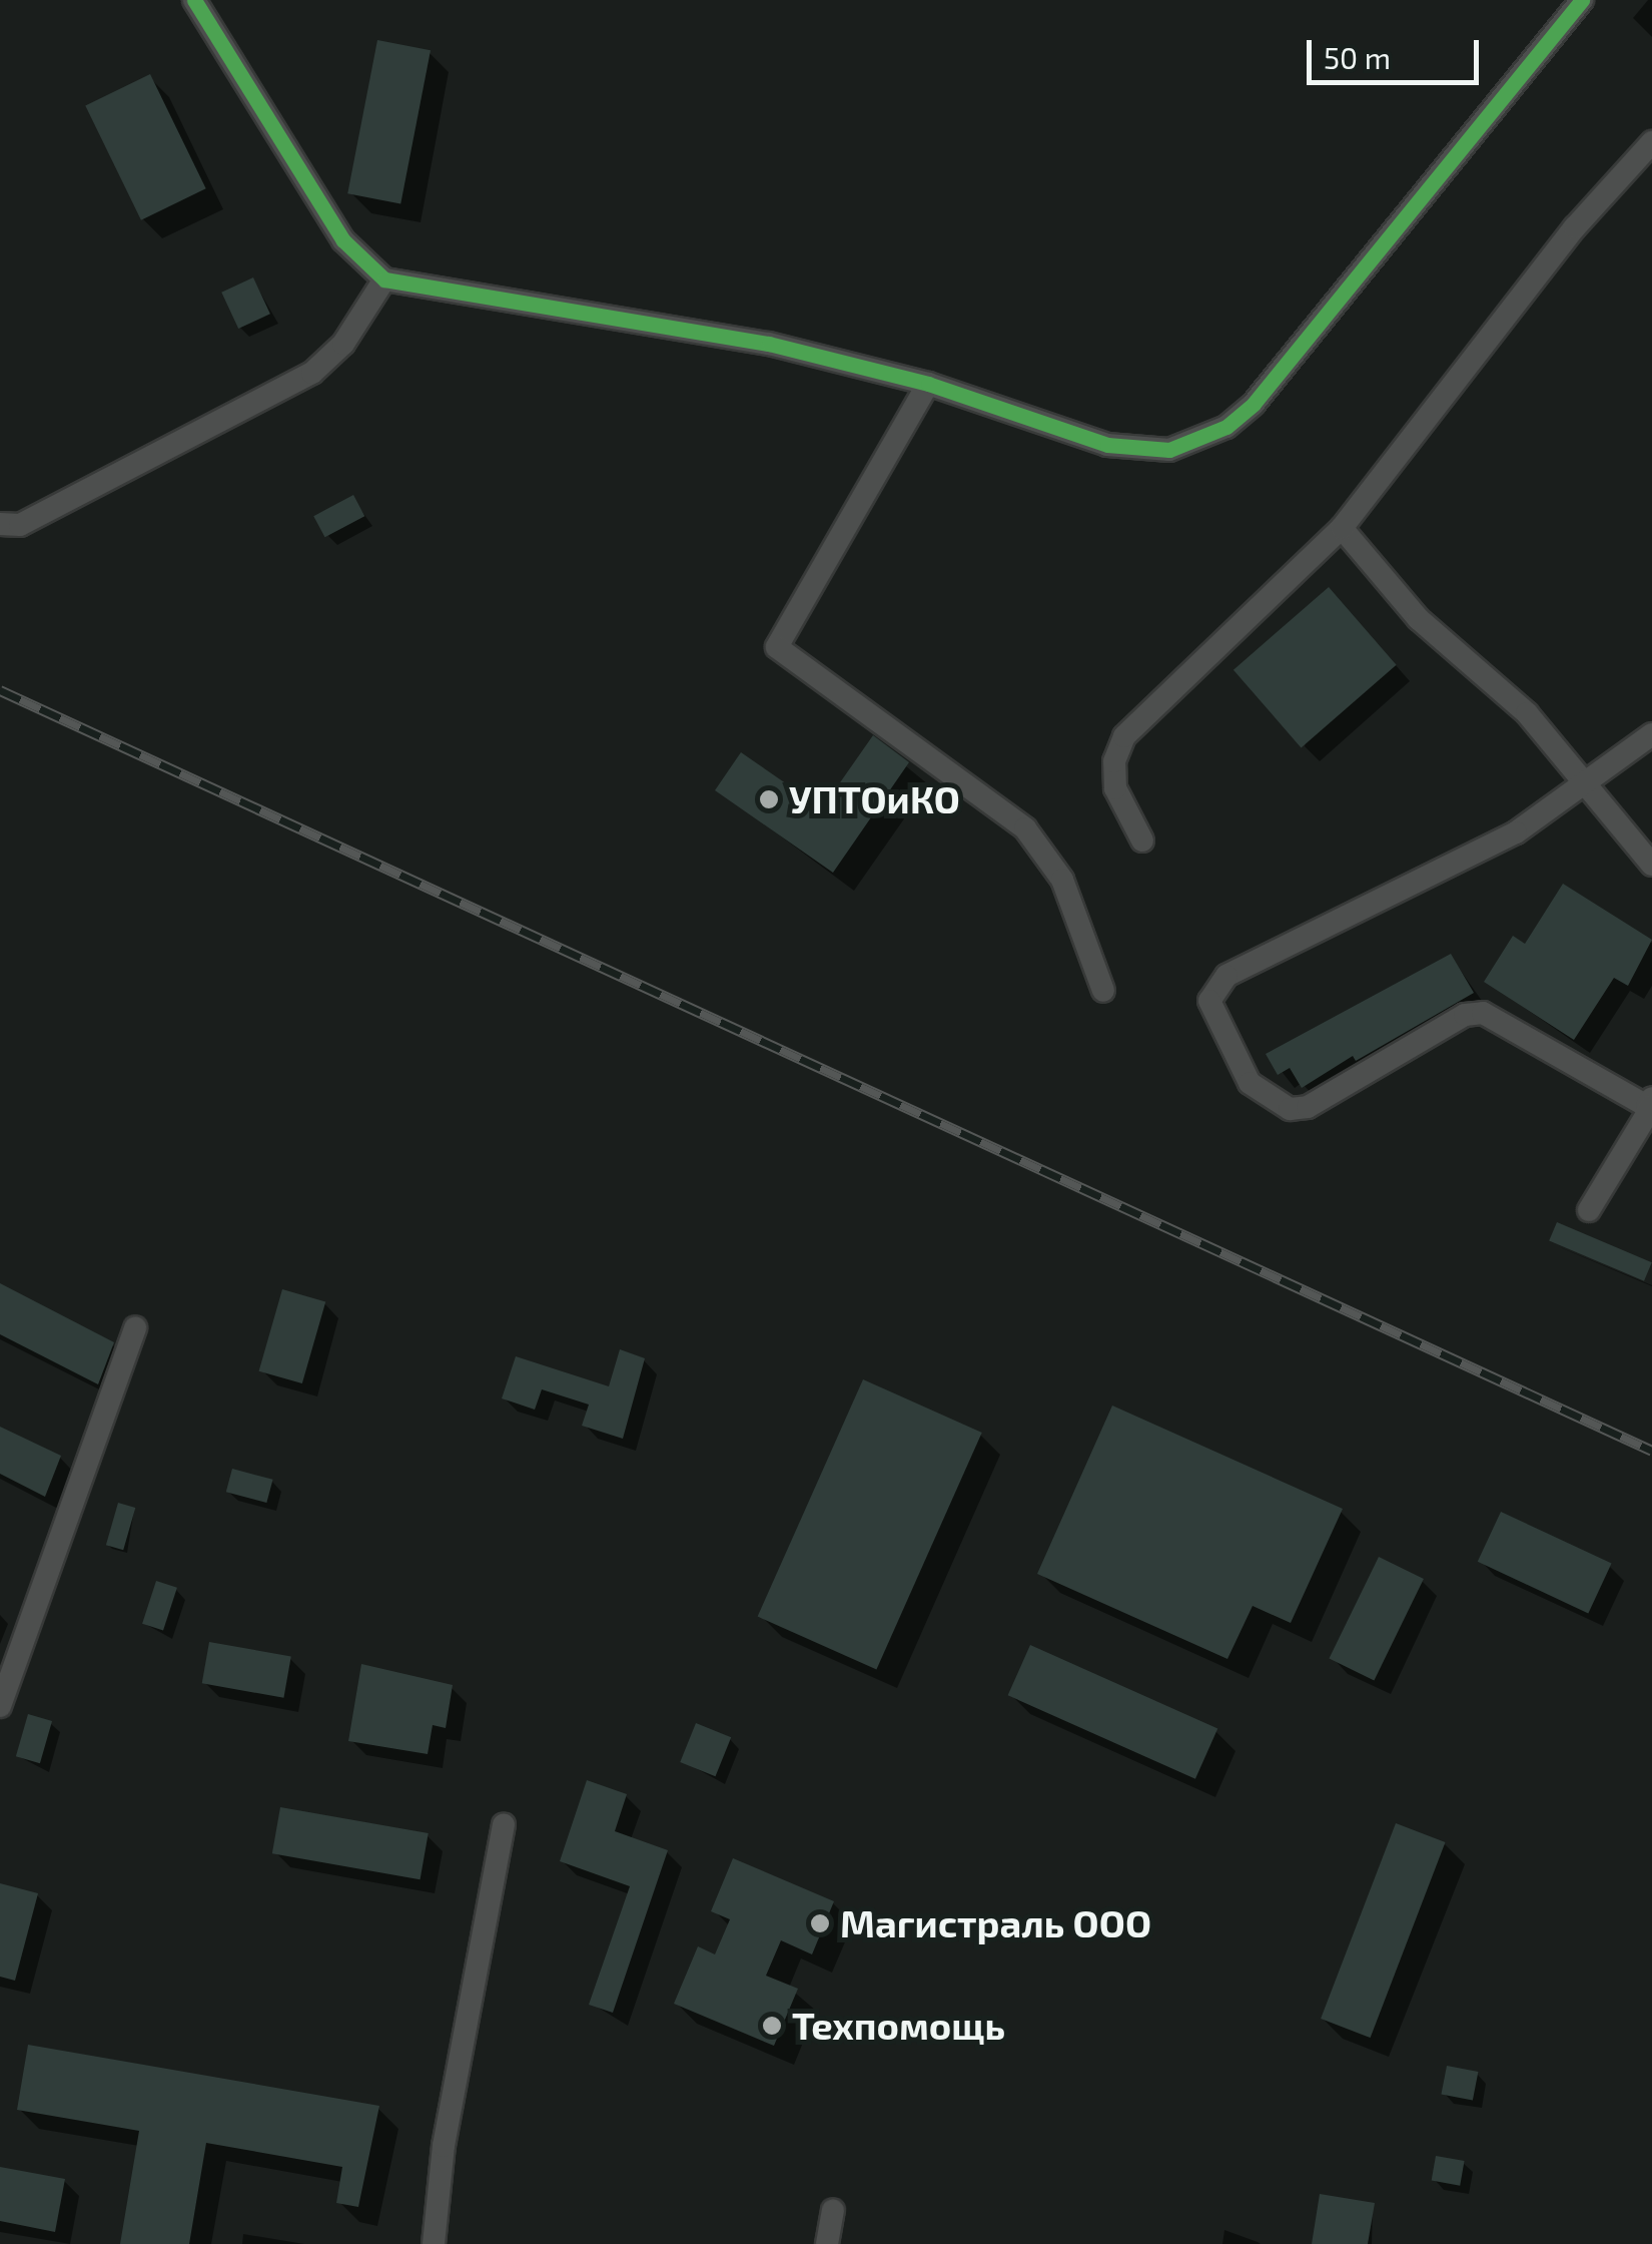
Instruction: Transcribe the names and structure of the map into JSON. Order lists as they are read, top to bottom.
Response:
{
  "places": ["УПТОиКО", "Магистраль ООО", "Техпомощь"],
  "scale_bar": "50 m"
}
